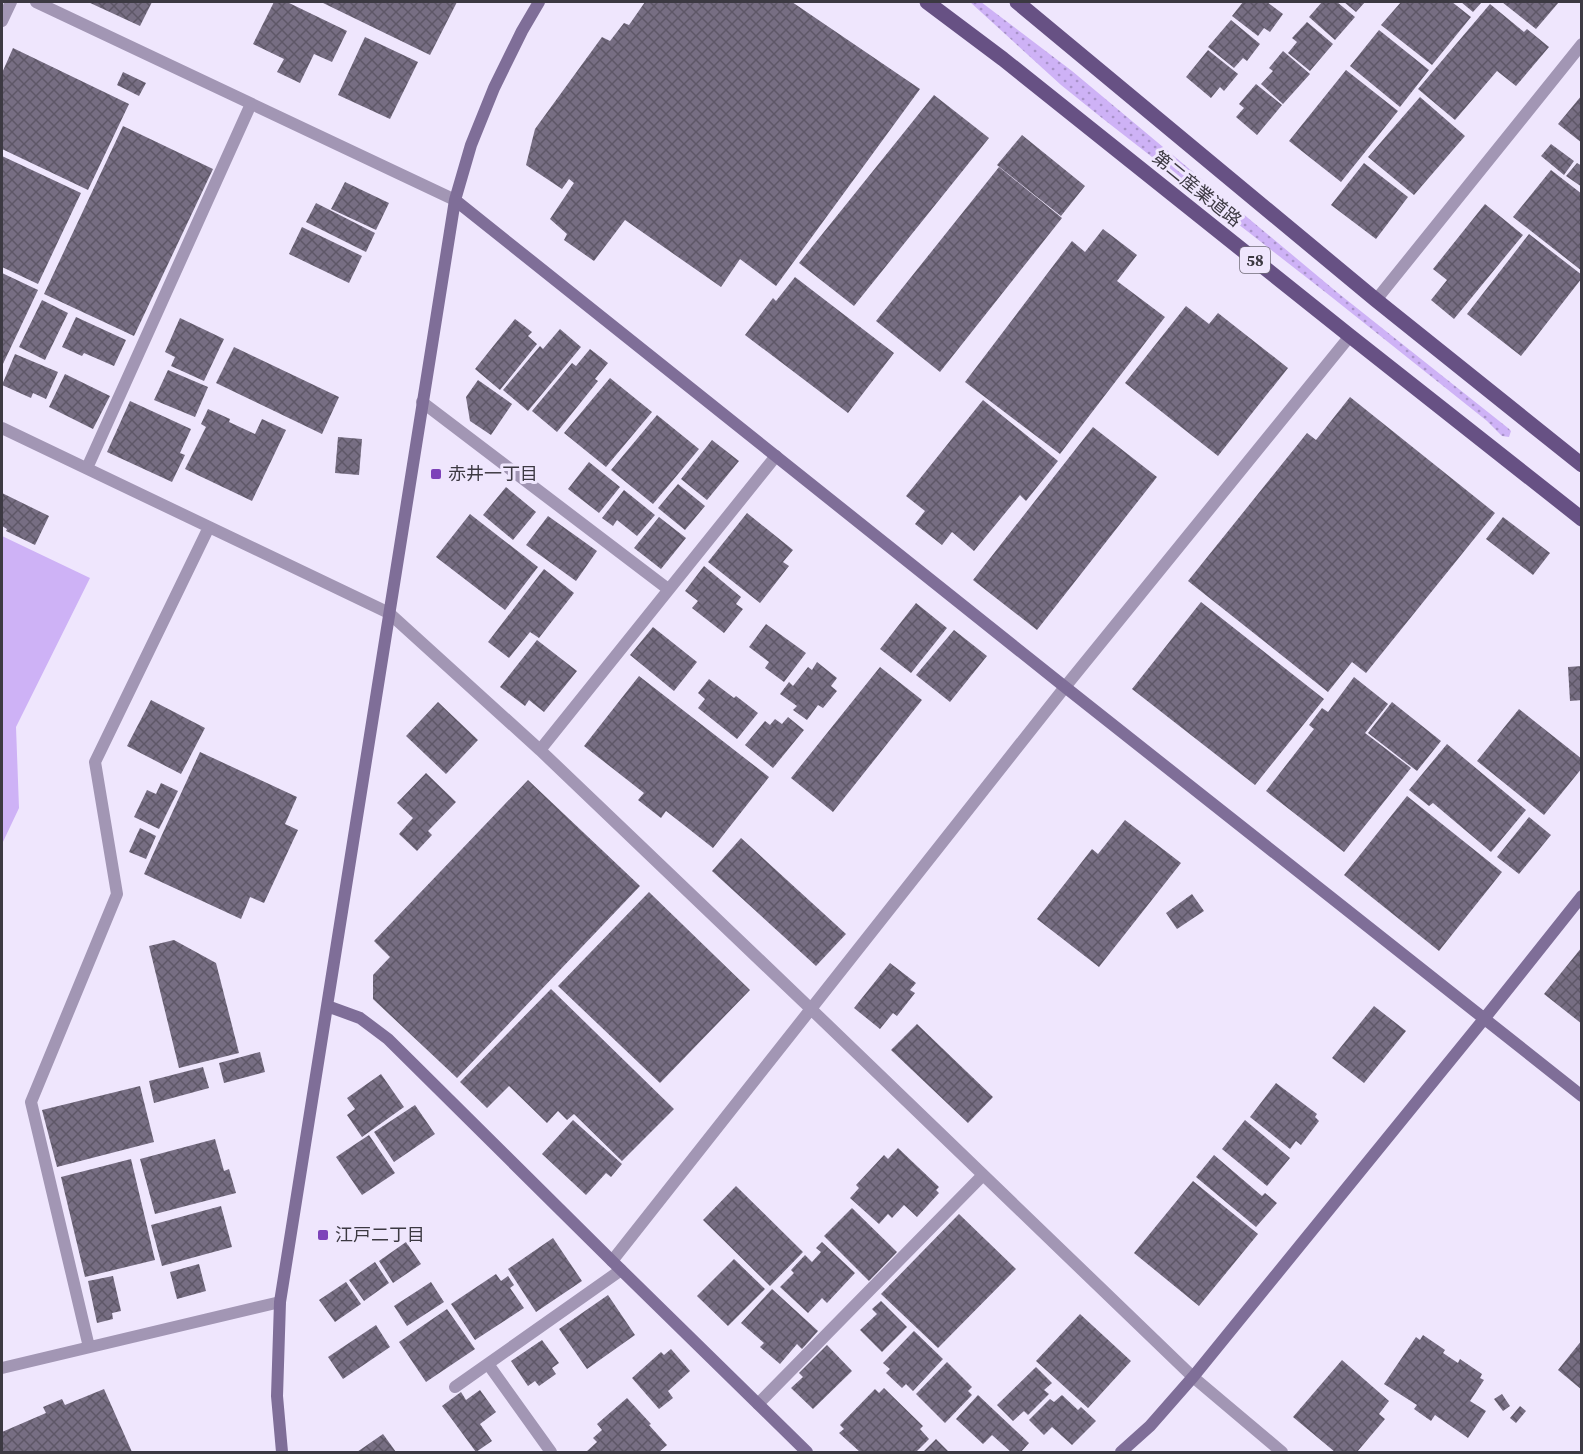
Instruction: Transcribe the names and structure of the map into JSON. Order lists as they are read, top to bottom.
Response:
{
  "streets": {
    "main road": ["第二産業道路", "58"]
  },
  "places": {
    "transit": ["赤井一丁目", "江戸二丁目"]
  }
}
